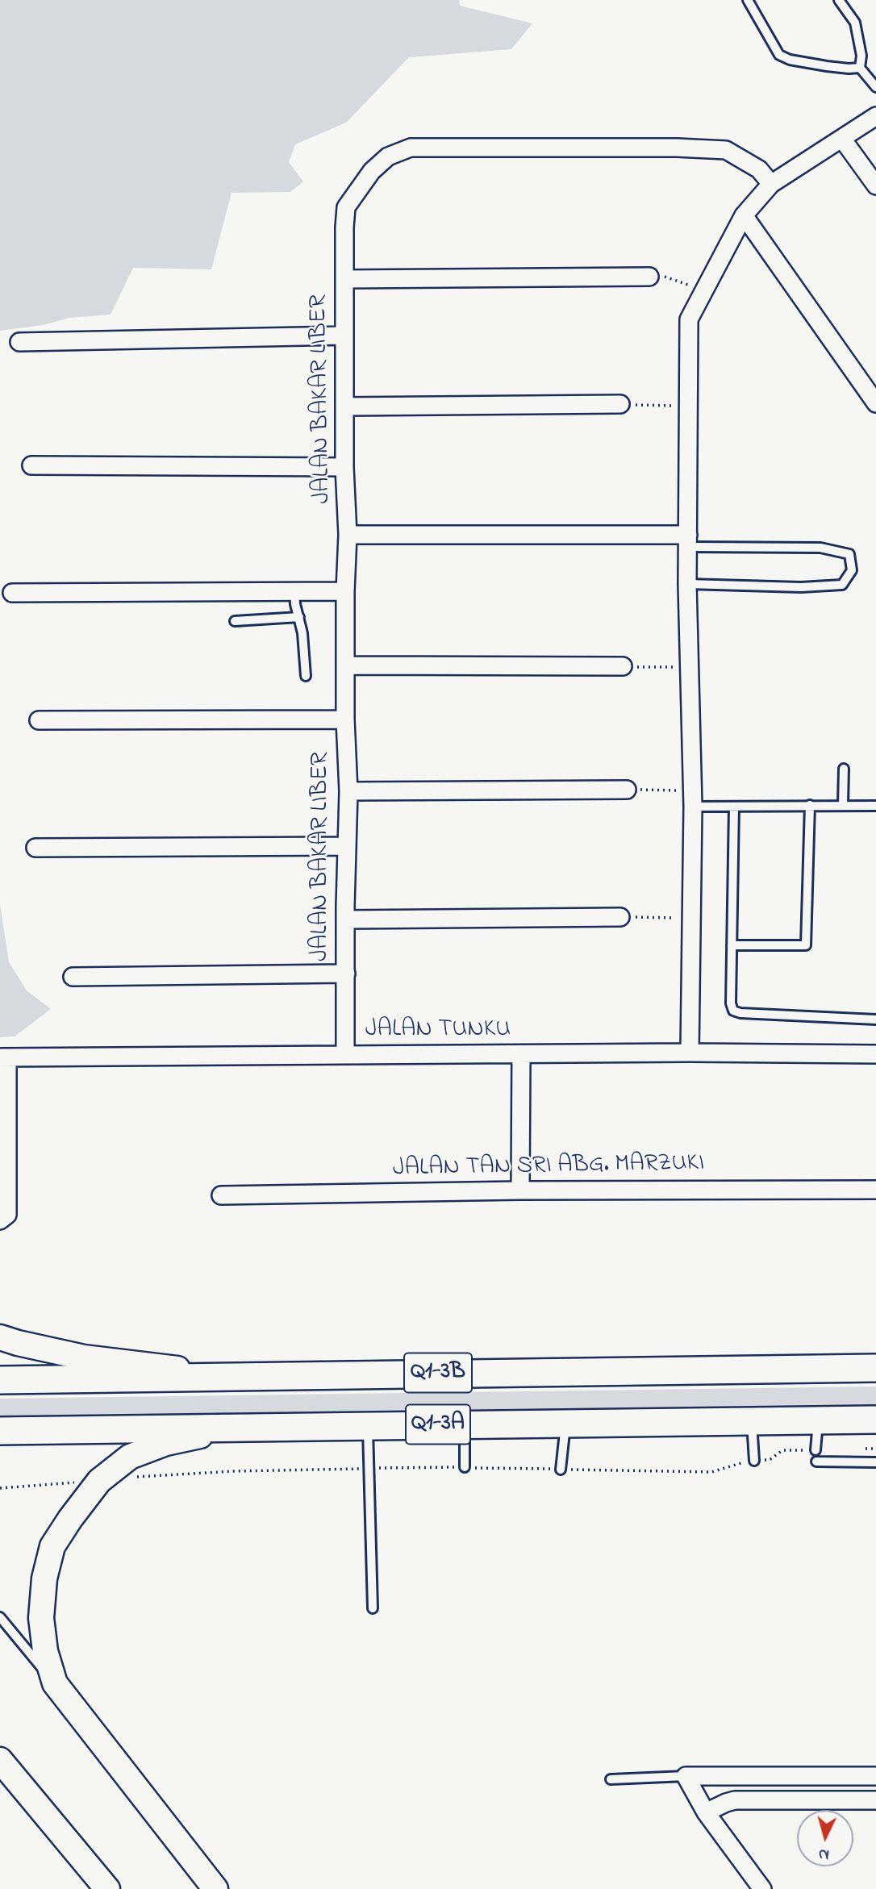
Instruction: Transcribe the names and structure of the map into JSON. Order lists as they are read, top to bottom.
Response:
{
  "streets": {
    "main road": ["Q1-3B", "Q1-3A"],
    "street": ["JALAN BAKAR LIBER", "JALAN TUNKU", "JALAN TAN SRI ABG. MARZUKI"]
  },
  "crossings": [
    ["JALAN BAKAR LIBER", "JALAN TUNKU"]
  ],
  "north": "bottom"
}
